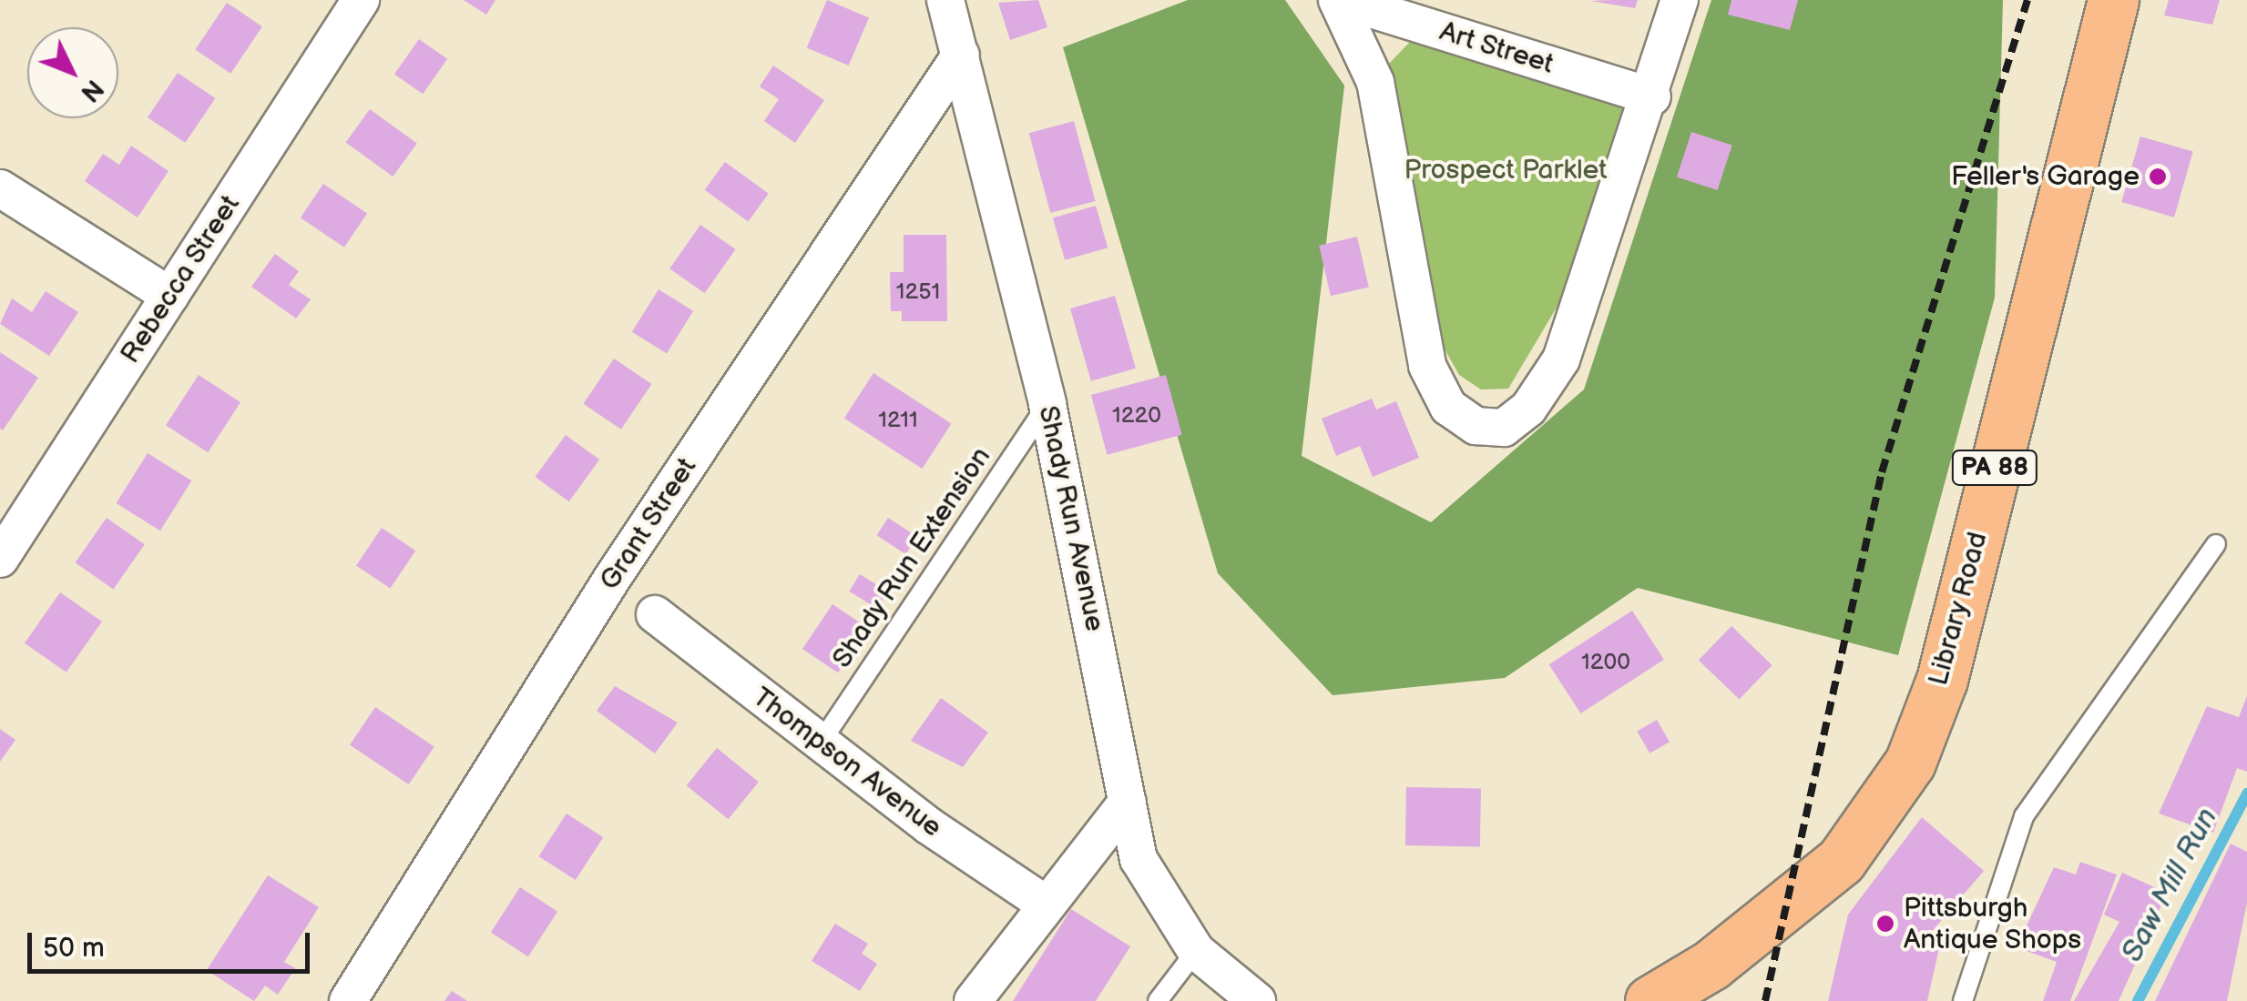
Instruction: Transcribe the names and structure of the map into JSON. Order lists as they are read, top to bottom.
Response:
{
  "streets": {
    "main road": ["PA 88", "Library Road"],
    "street": [
      "Art Street",
      "Rebecca Street",
      "Shady Run Avenue",
      "Grant Street",
      "Thompson Avenue"
    ],
    "lane": ["Shady Run Extension"]
  },
  "crossings": [
    ["Shady Run Avenue", "Grant Street"],
    ["Shady Run Avenue", "Shady Run Extension"],
    ["Shady Run Extension", "Thompson Avenue"]
  ],
  "water": ["Saw Mill Run"],
  "parks": ["Prospect Parklet"],
  "places": ["Feller's Garage", "Pittsburgh Antique Shops"],
  "house_numbers": [
    "1251",
    "1220",
    "1211",
    "1200"
  ],
  "scale_bar": "50 m",
  "north": "bottom right"
}
